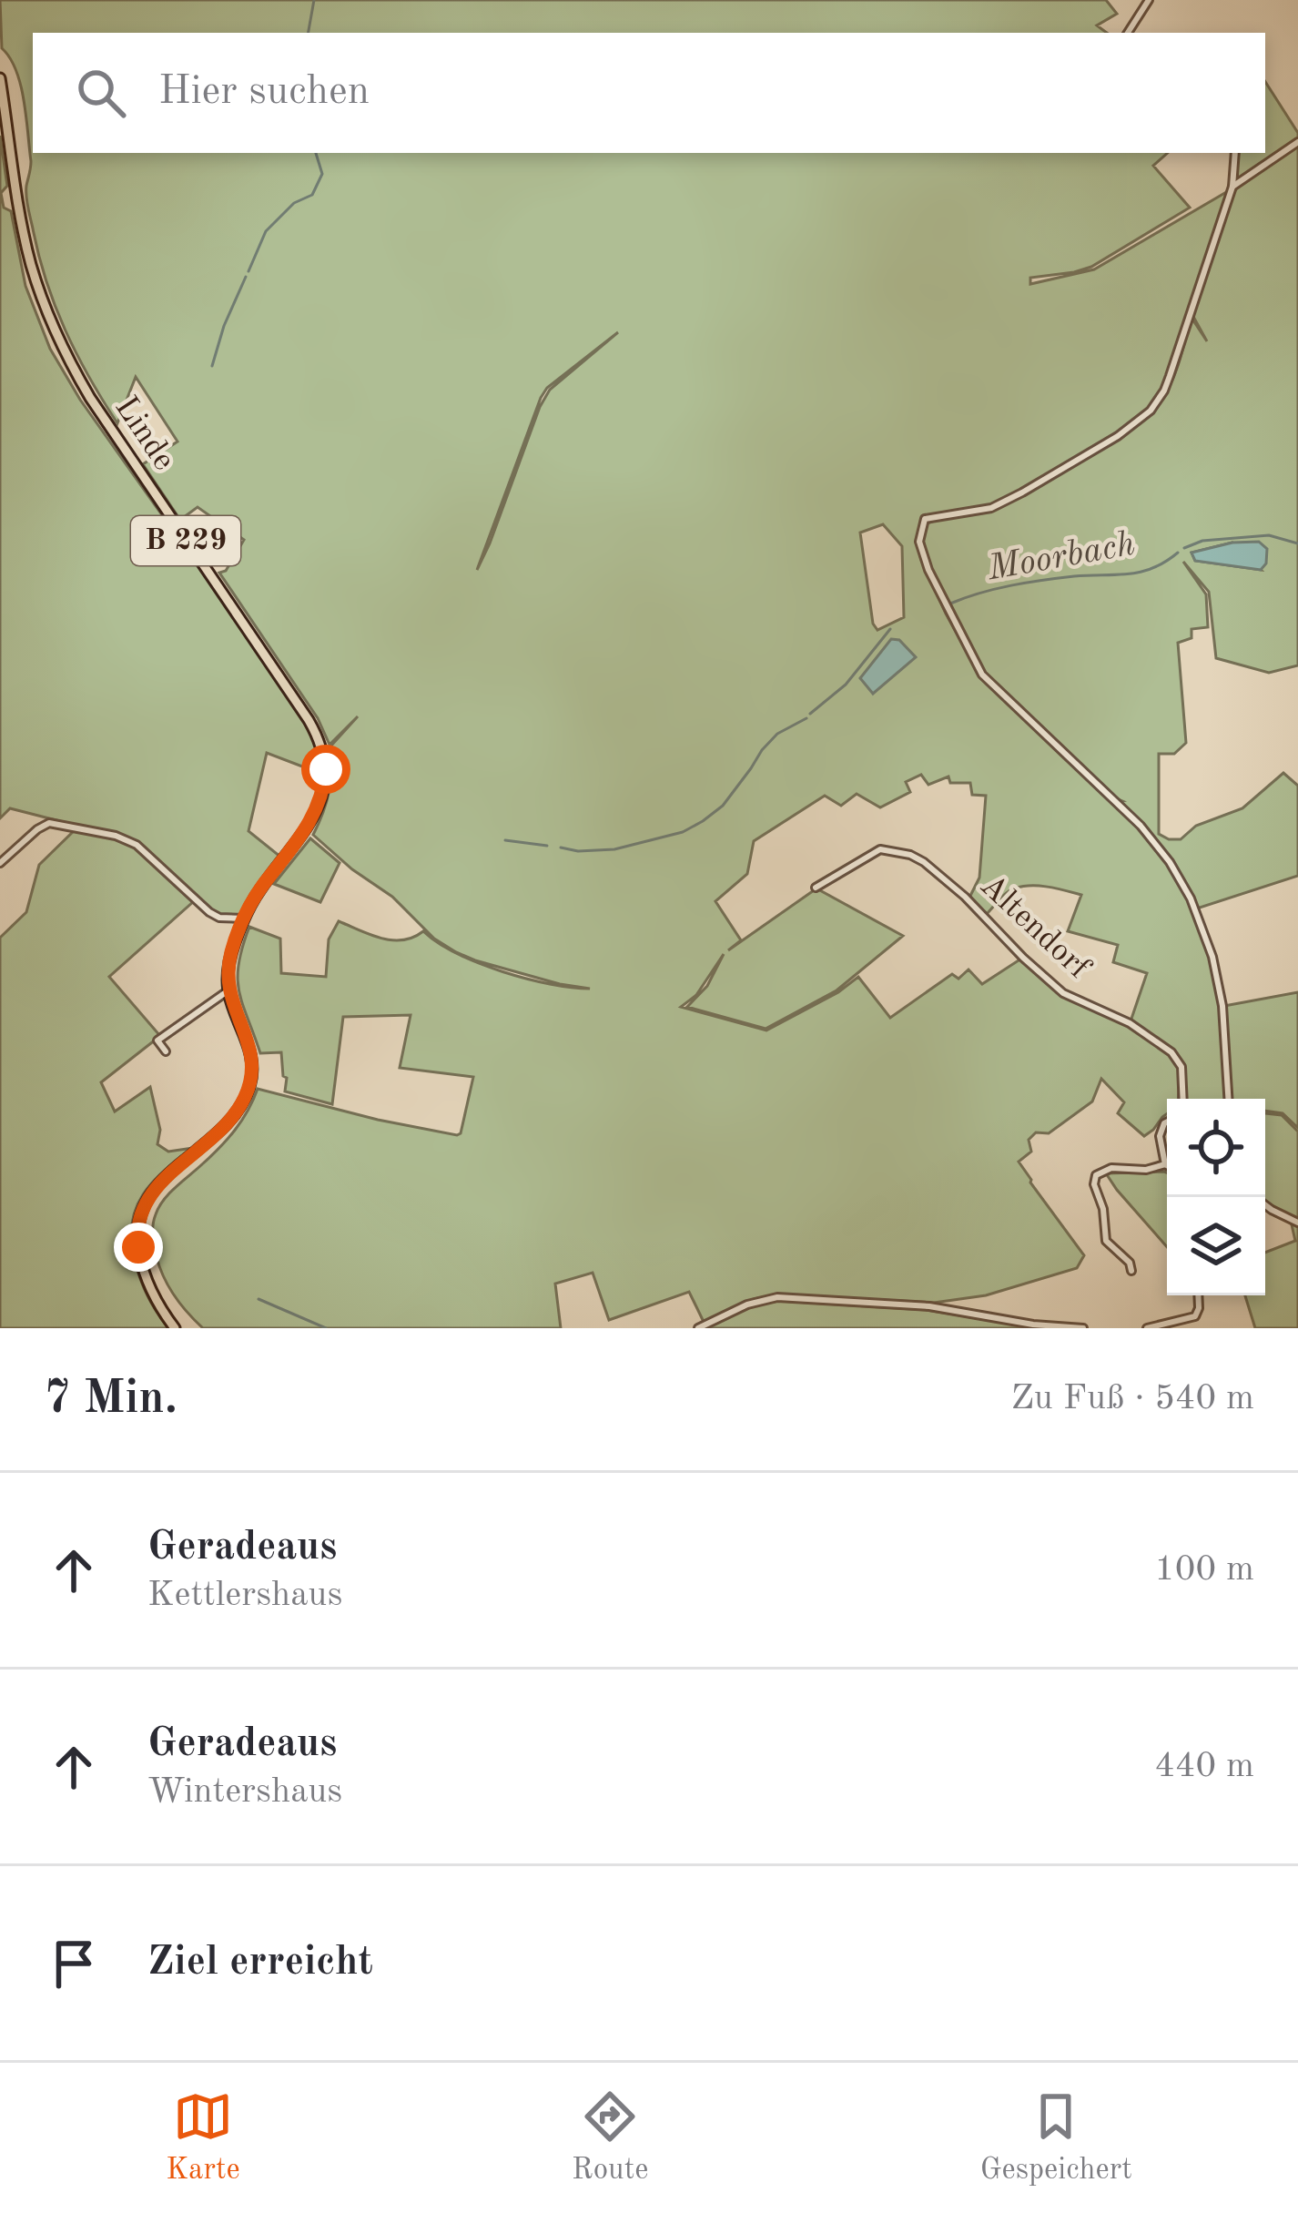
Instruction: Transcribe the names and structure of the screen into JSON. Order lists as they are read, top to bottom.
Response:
{
  "streets": {
    "main road": ["Linde", "B 229"],
    "street": ["Altendorf"]
  },
  "crossings": [
    ["Linde", "B 229"]
  ],
  "water": ["Moorbach"],
  "page": {
    "search": "Hier suchen",
    "heading": ["7 Min.", "Zu Fuß · 540 m"],
    "list": [
      ["Geradeaus", "Kettlershaus", "100 m"],
      ["Geradeaus", "Wintershaus", "440 m"],
      "Ziel erreicht"
    ],
    "nav": ["Karte", "Route", "Gespeichert"]
  }
}
